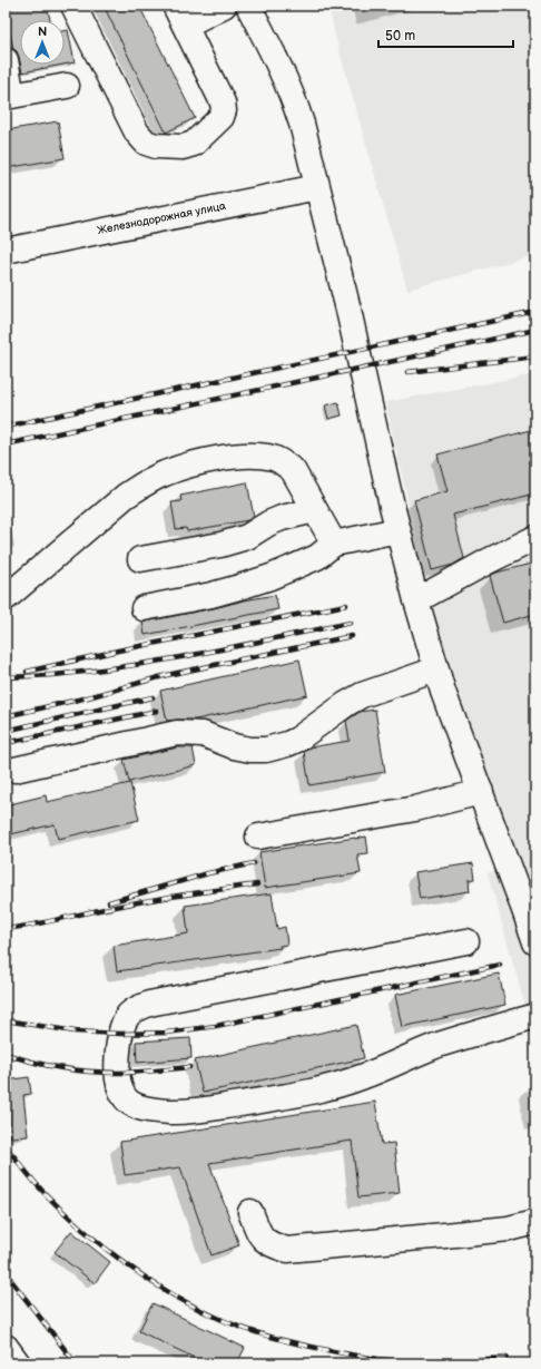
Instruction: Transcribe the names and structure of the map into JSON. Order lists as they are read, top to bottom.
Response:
{
  "streets": {
    "main road": ["Железнодорожная улица"]
  },
  "scale_bar": "50 m",
  "north": "top"
}
